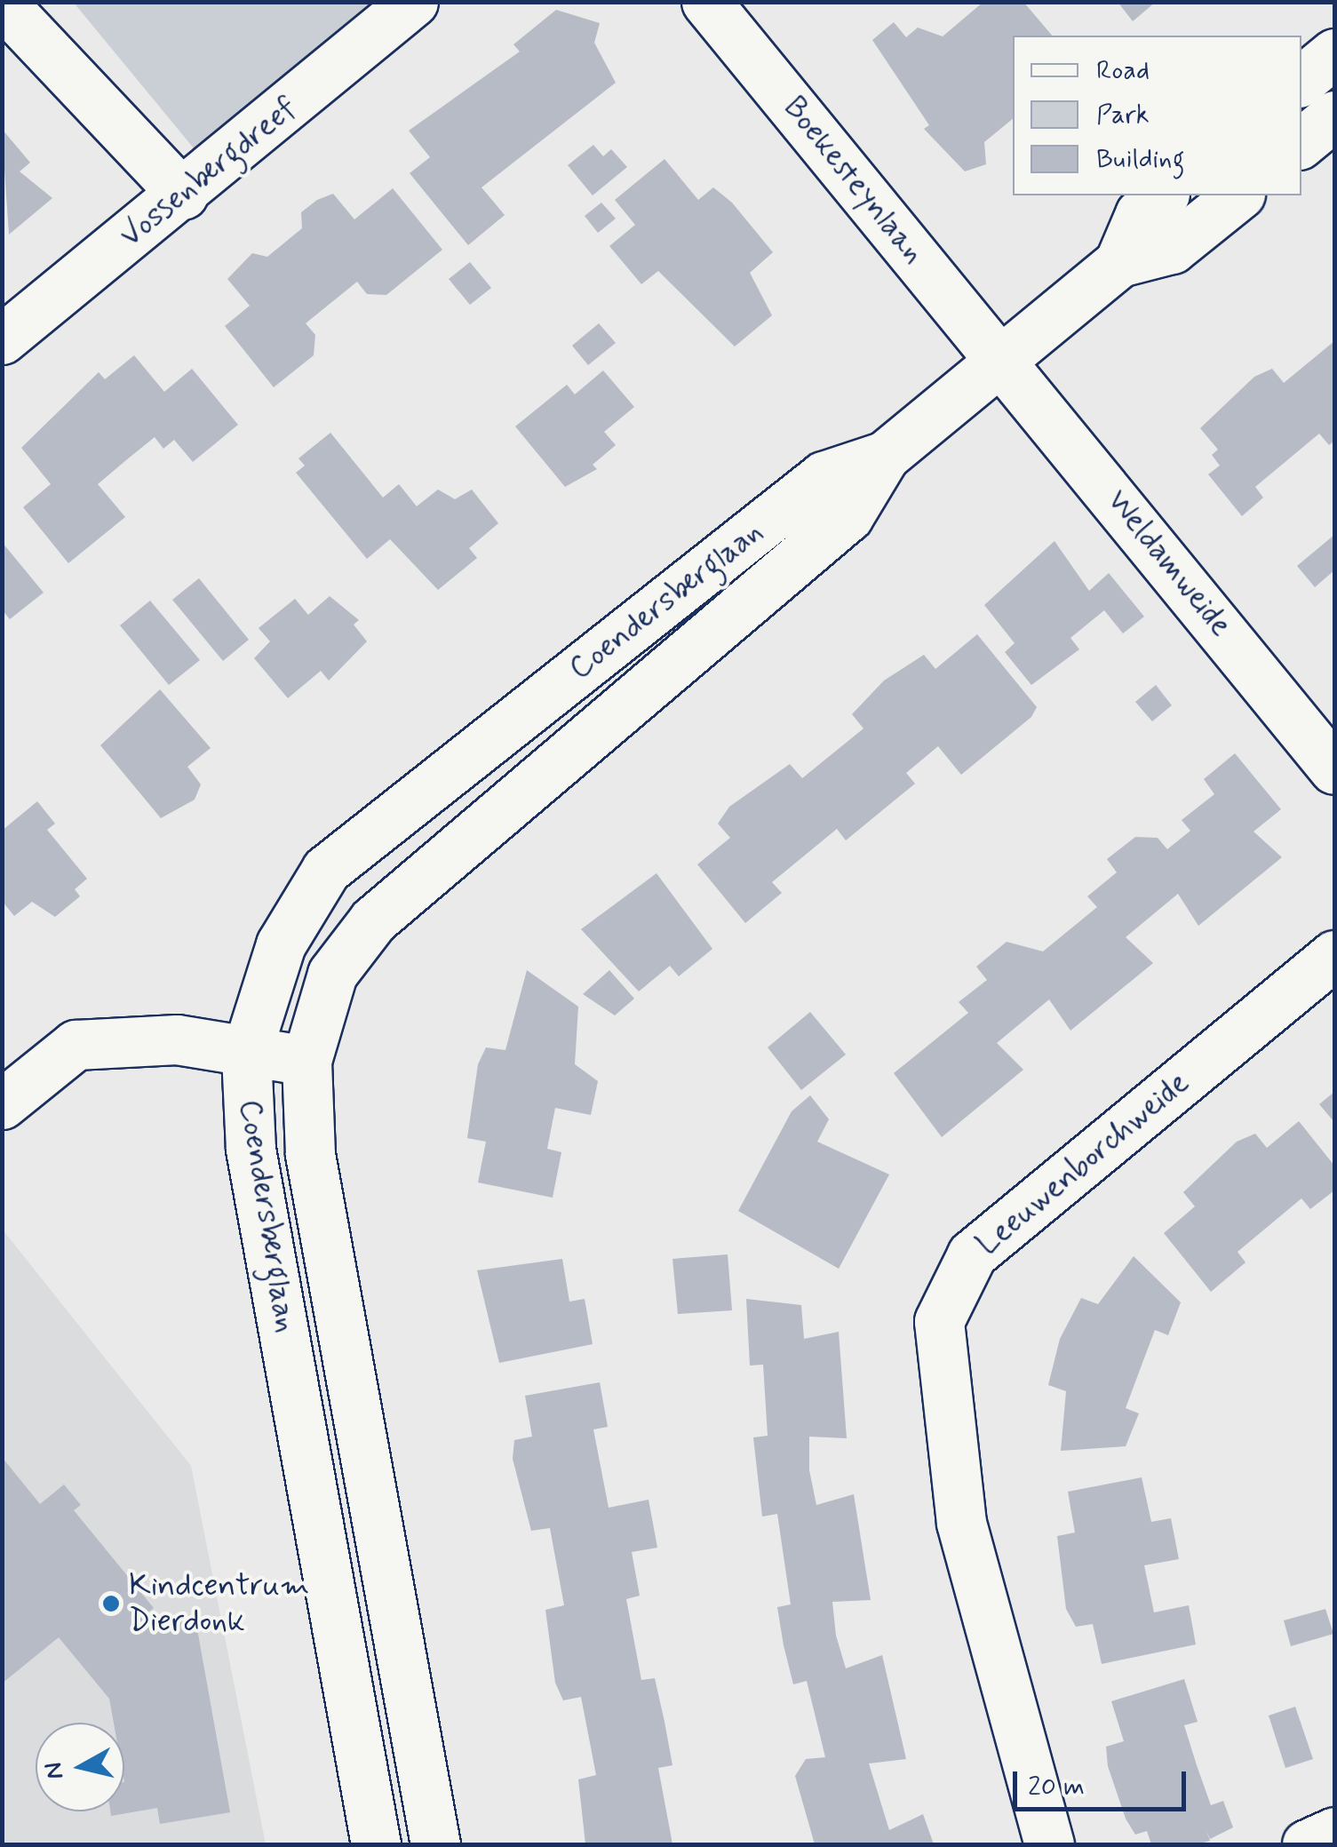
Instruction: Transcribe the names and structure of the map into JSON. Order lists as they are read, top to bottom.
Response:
{
  "streets": {
    "street": [
      "Vossenbergdreef",
      "Boekesteynlaan",
      "Weldamweide",
      "Coendersberglaan",
      "Leeuwenborchweide"
    ]
  },
  "crossings": [
    ["Boekesteynlaan", "Weldamweide"],
    ["Boekesteynlaan", "Coendersberglaan"],
    ["Weldamweide", "Coendersberglaan"]
  ],
  "places": ["Kindcentrum Dierdonk"],
  "legend": ["Road", "Park", "Building"],
  "scale_bar": "20 m",
  "north": "left"
}
